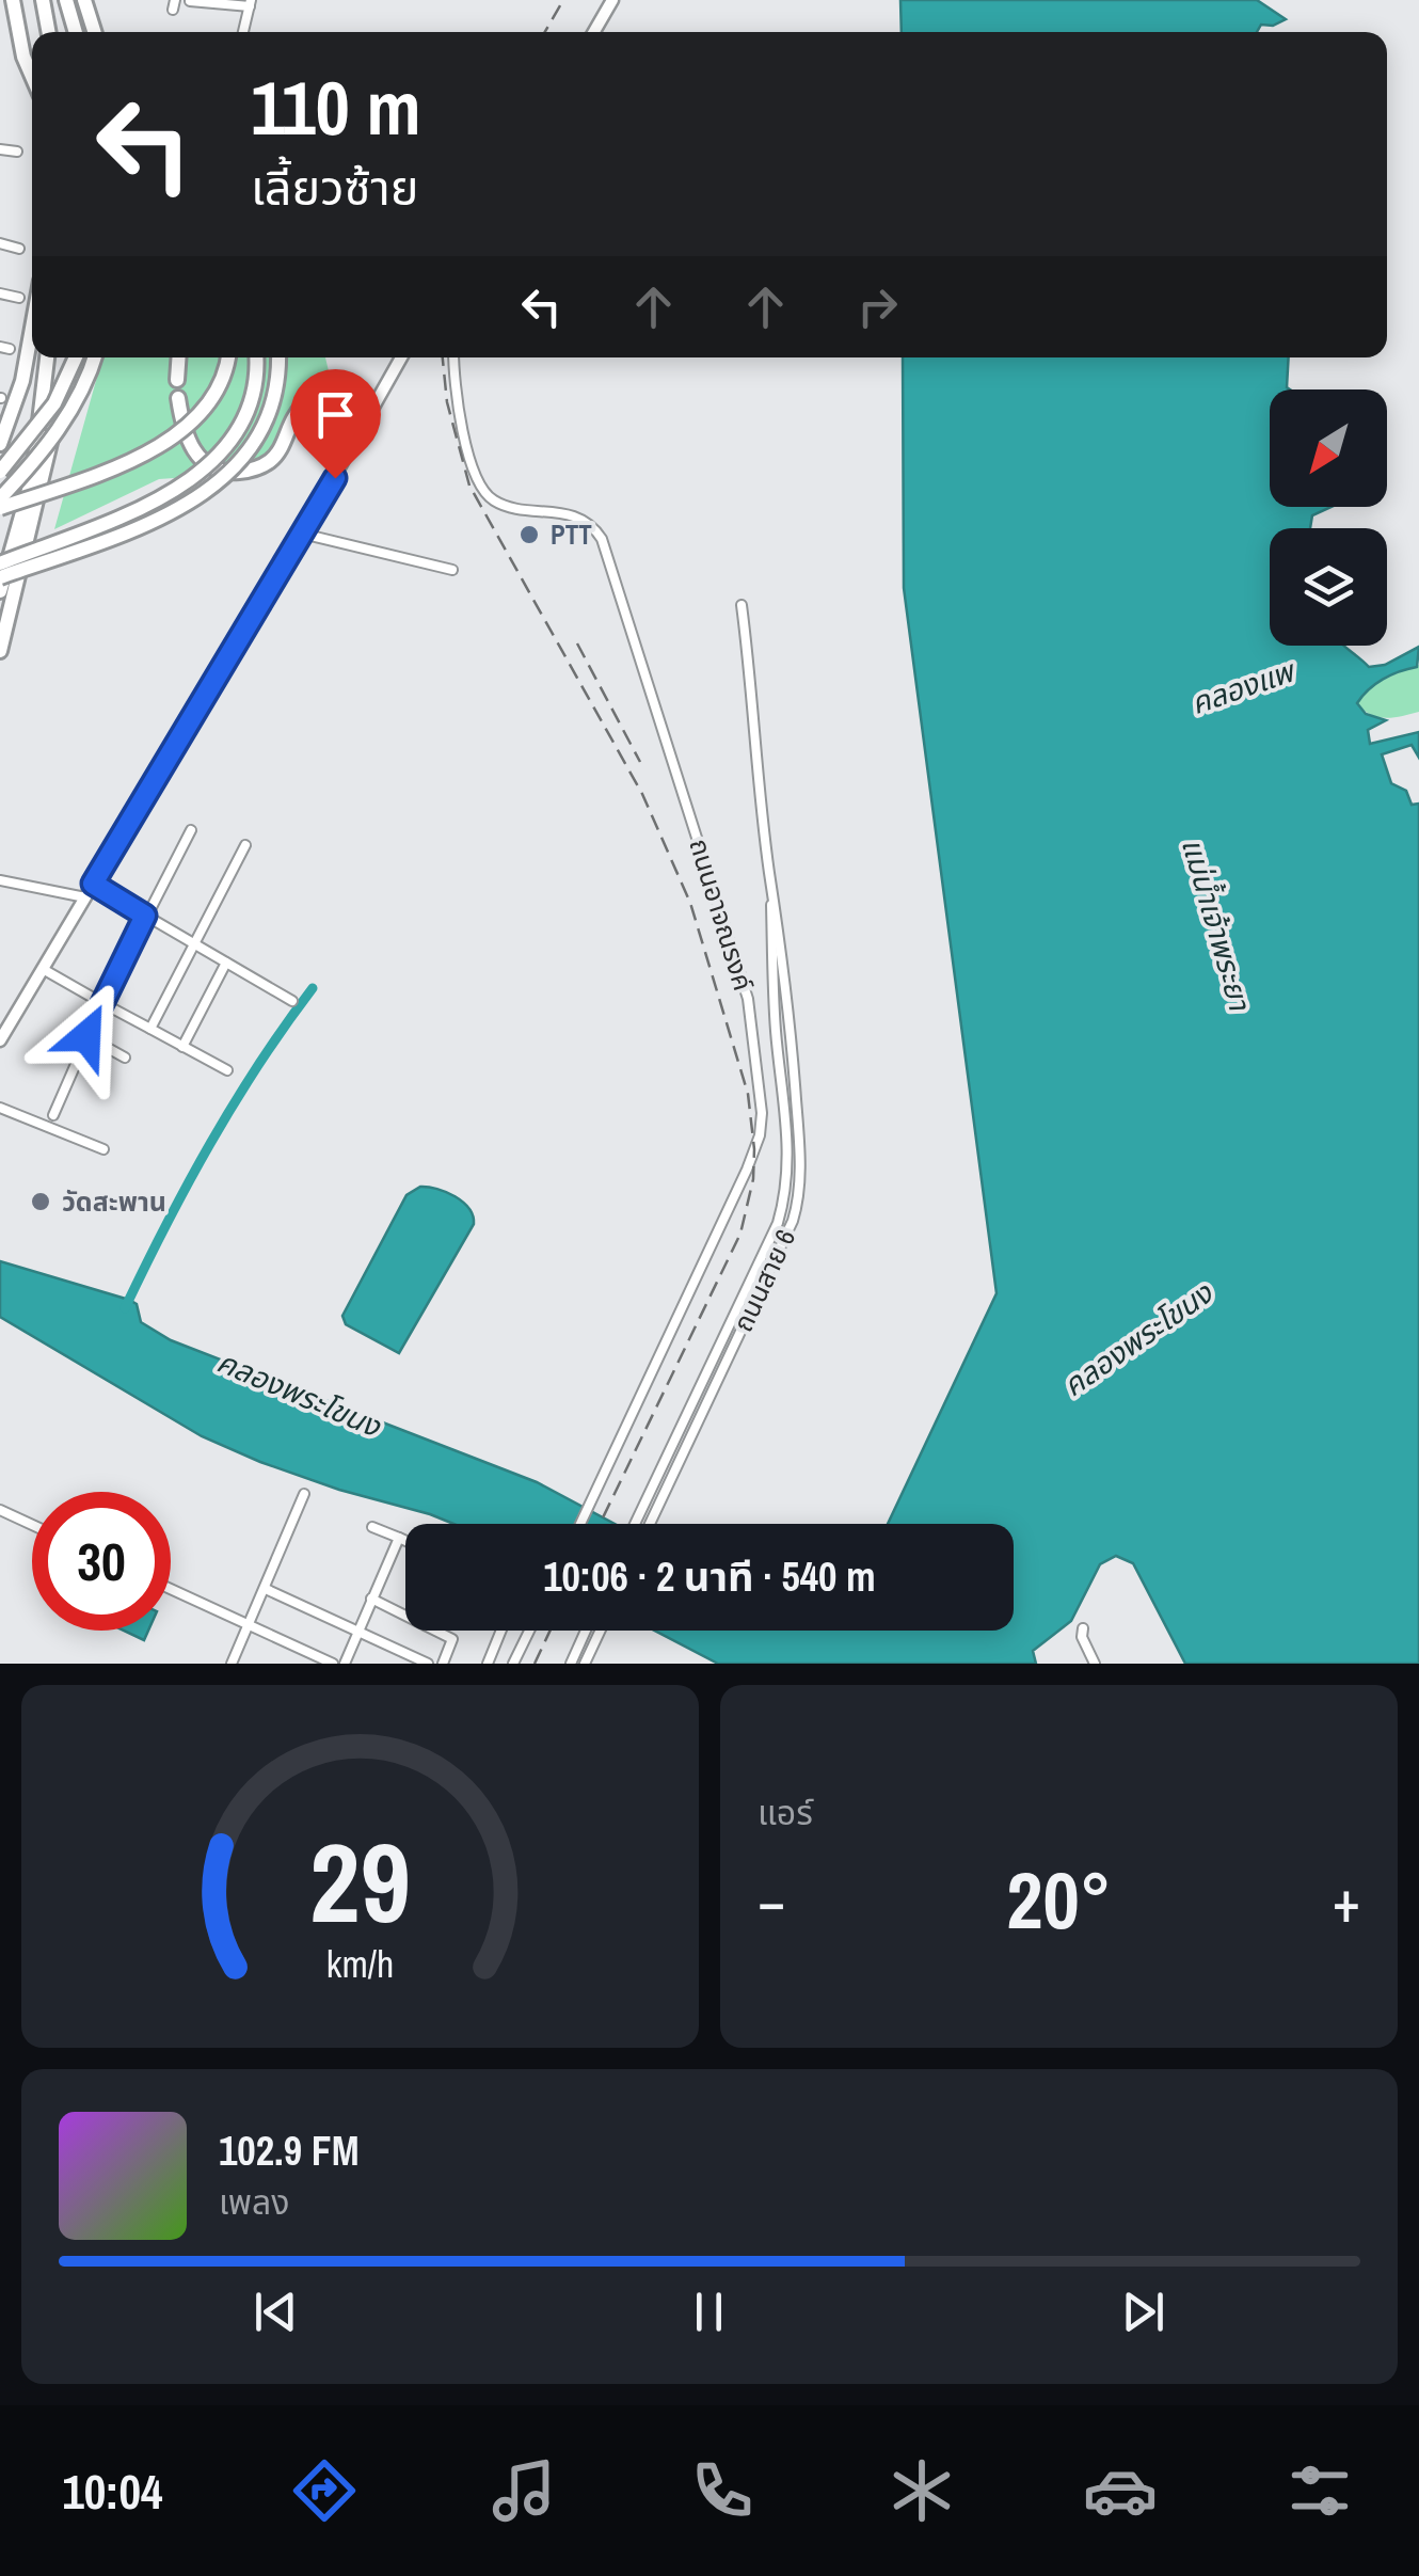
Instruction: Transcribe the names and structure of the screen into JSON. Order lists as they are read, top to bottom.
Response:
{
  "streets": {
    "street": ["ถนนอาจณรงค์", "ถนนสาย 6"]
  },
  "water": ["คลองแพ", "แม่น้ำเจ้าพระยา", "คลองพระโขนง"],
  "places": ["PTT", "วัดสะพาน"],
  "north": "bottom left",
  "page": {
    "turn": ["110 m", "เลี้ยวซ้าย"],
    "limit": "30",
    "trip": "10:06 · 2 นาที · 540 m",
    "tile": "แอร์",
    "heat": ["−", "20°", "+"],
    "song": ["102.9 FM", "เพลง"],
    "tabs": "10:04",
    "gauge": ["29", "km/h"]
  }
}
